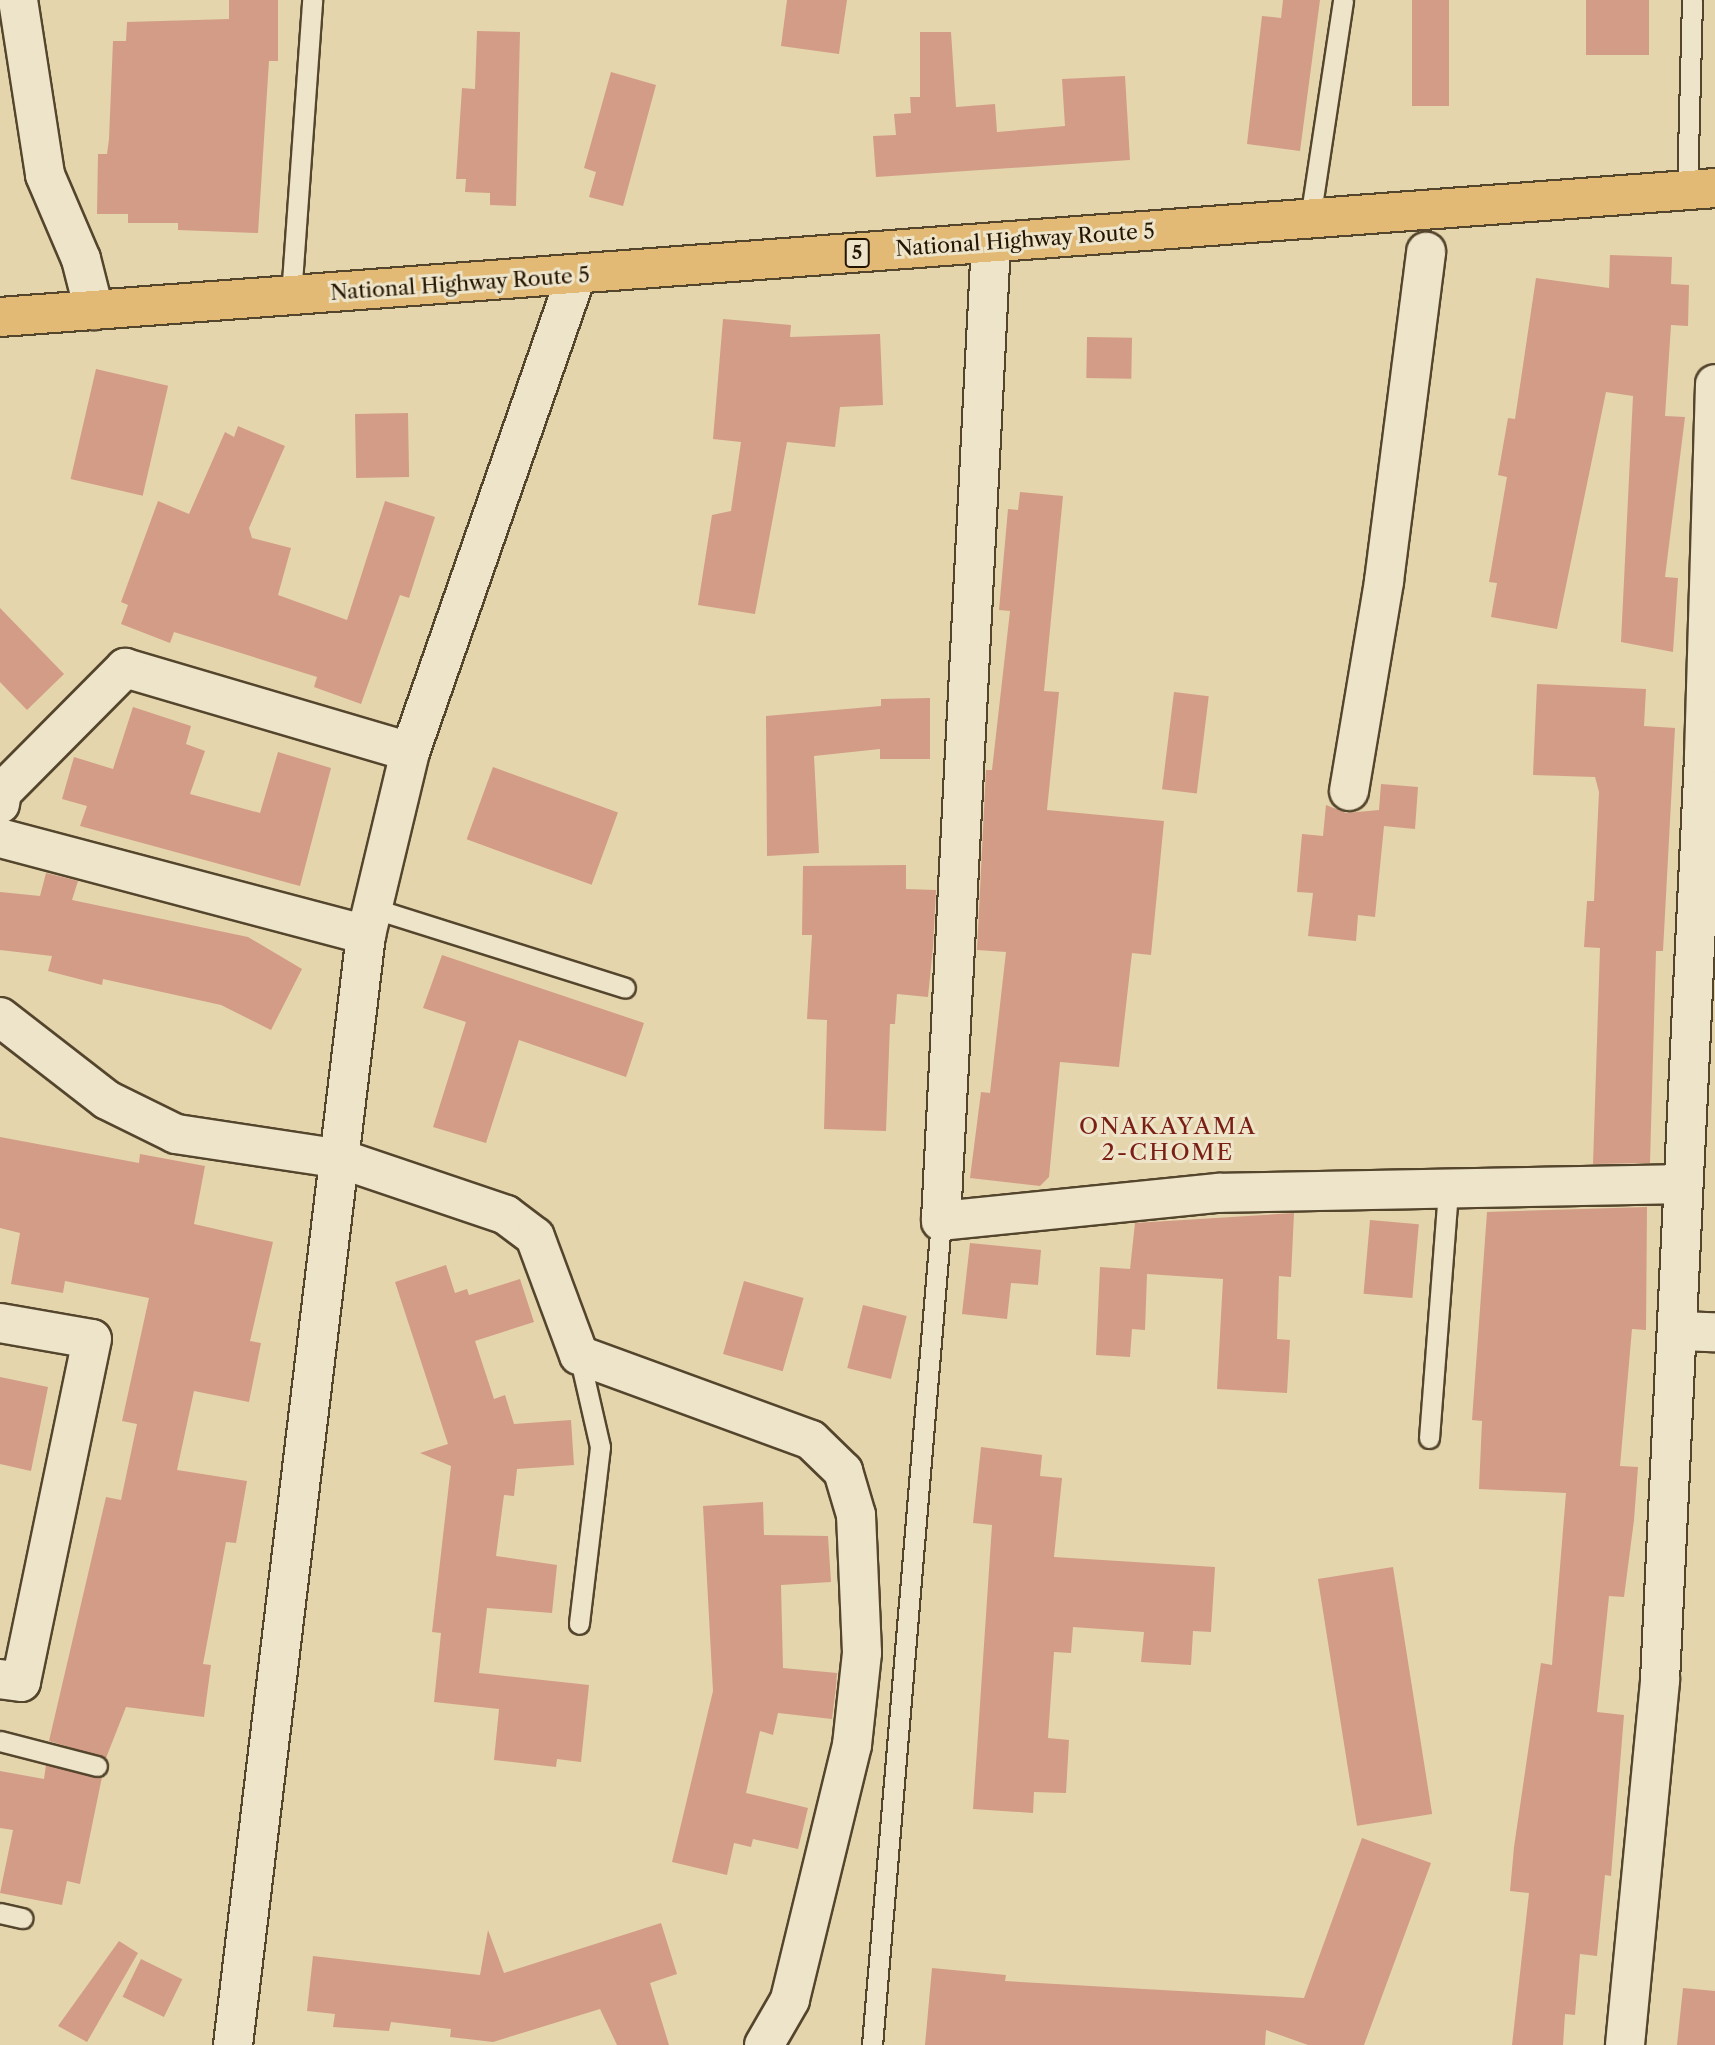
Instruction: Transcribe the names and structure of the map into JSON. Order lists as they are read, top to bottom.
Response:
{
  "streets": {
    "highway": ["National Highway Route 5", "5"]
  },
  "districts": ["ONAKAYAMA 2-CHOME"]
}
